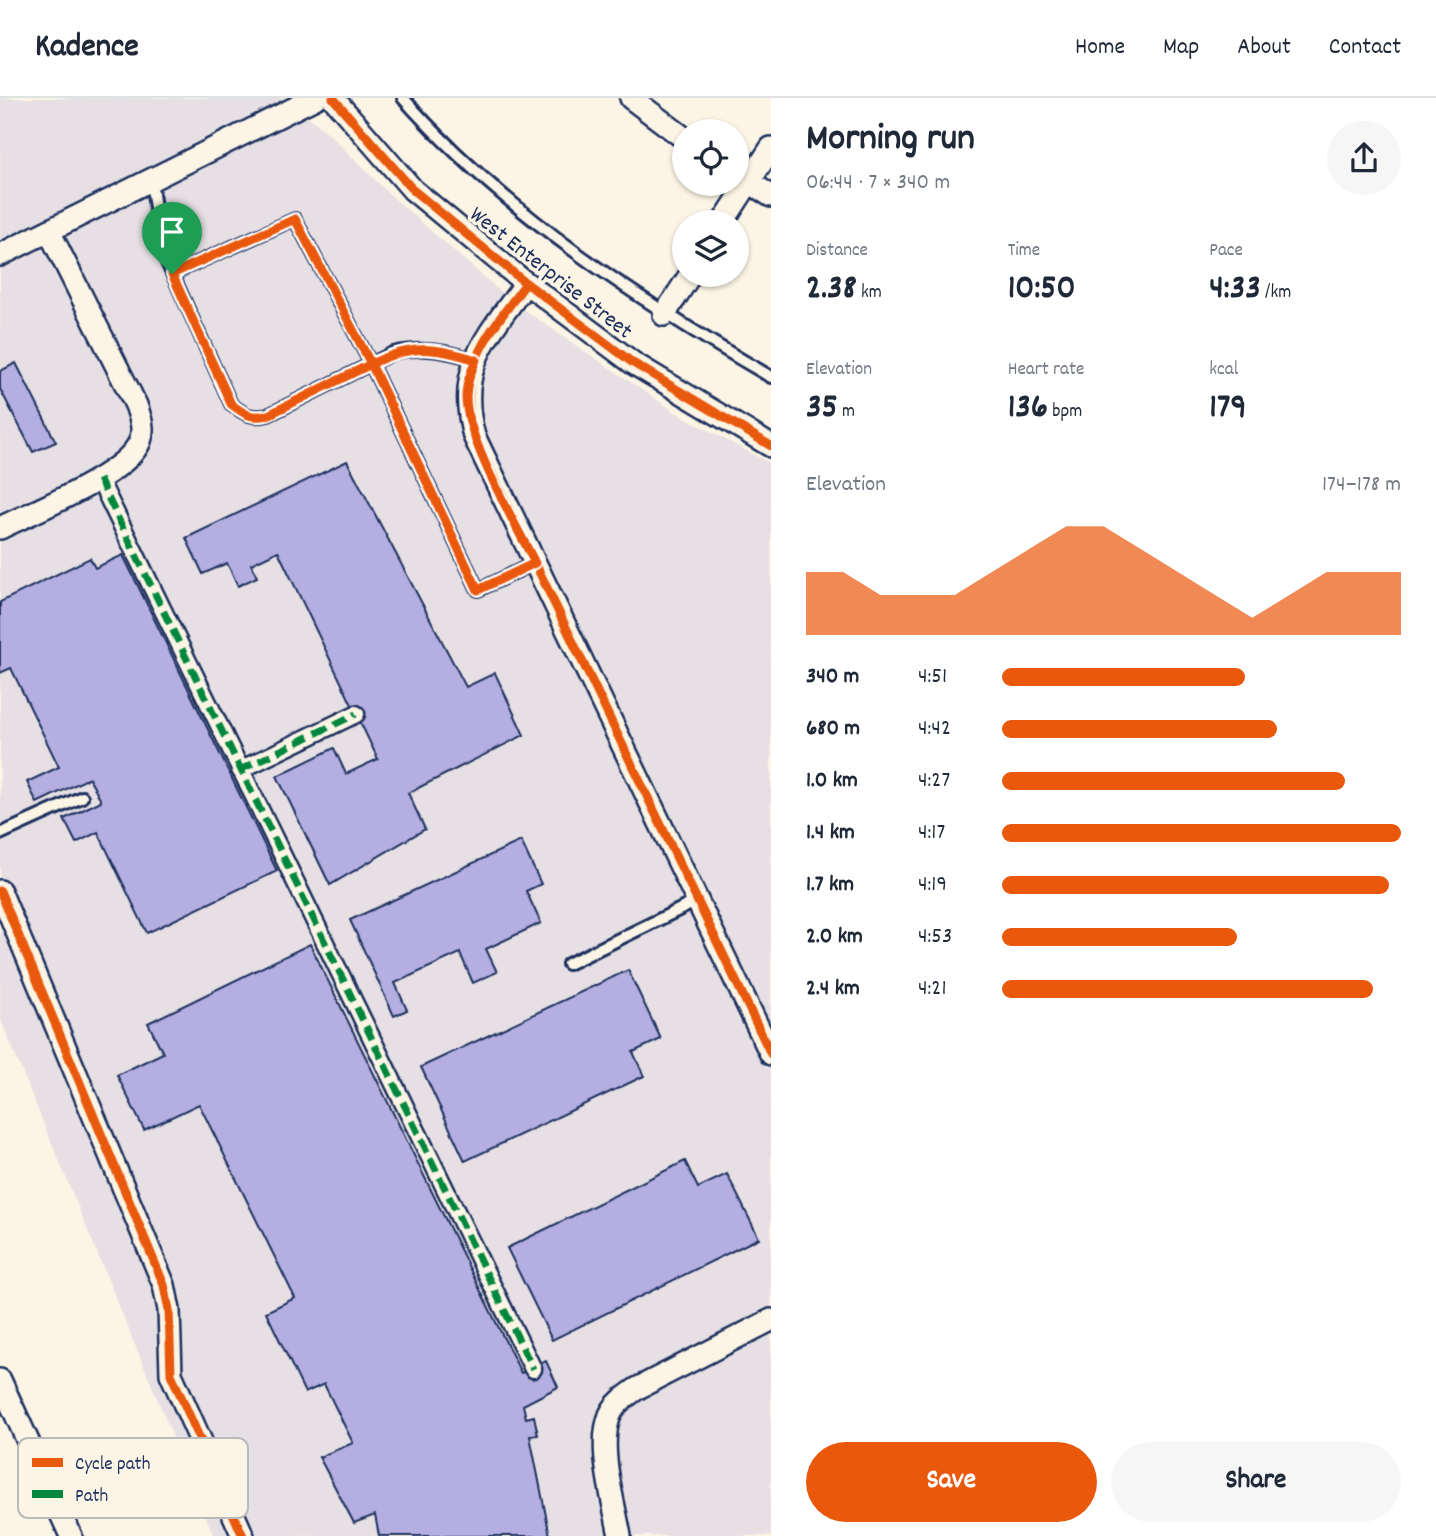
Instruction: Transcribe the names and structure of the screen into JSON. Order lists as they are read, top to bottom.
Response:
{
  "streets": {
    "street": ["West Enterprise Street"]
  },
  "legend": ["Cycle path", "Path"],
  "page": {
    "header": "Kadence",
    "nav": [
      "Home",
      "Map",
      "About",
      "Contact"
    ],
    "heading": ["Morning run", "06:44 · 7 × 340 m"],
    "stats": [
      ["Distance", "2.38 km"],
      ["Time", "10:50"],
      ["Pace", "4:33 /km"],
      ["Elevation", "35 m"],
      ["Heart rate", "136 bpm"],
      ["kcal", "179"]
    ],
    "chart": ["Elevation", "174–178 m"],
    "list": [
      {
        "name": "340 m",
        "note": "4:51"
      },
      {
        "name": "680 m",
        "note": "4:42"
      },
      {
        "name": "1.0 km",
        "note": "4:27"
      },
      {
        "name": "1.4 km",
        "note": "4:17"
      },
      {
        "name": "1.7 km",
        "note": "4:19"
      },
      {
        "name": "2.0 km",
        "note": "4:53"
      },
      {
        "name": "2.4 km",
        "note": "4:21"
      }
    ],
    "buttons": ["Save", "Share"]
  }
}
